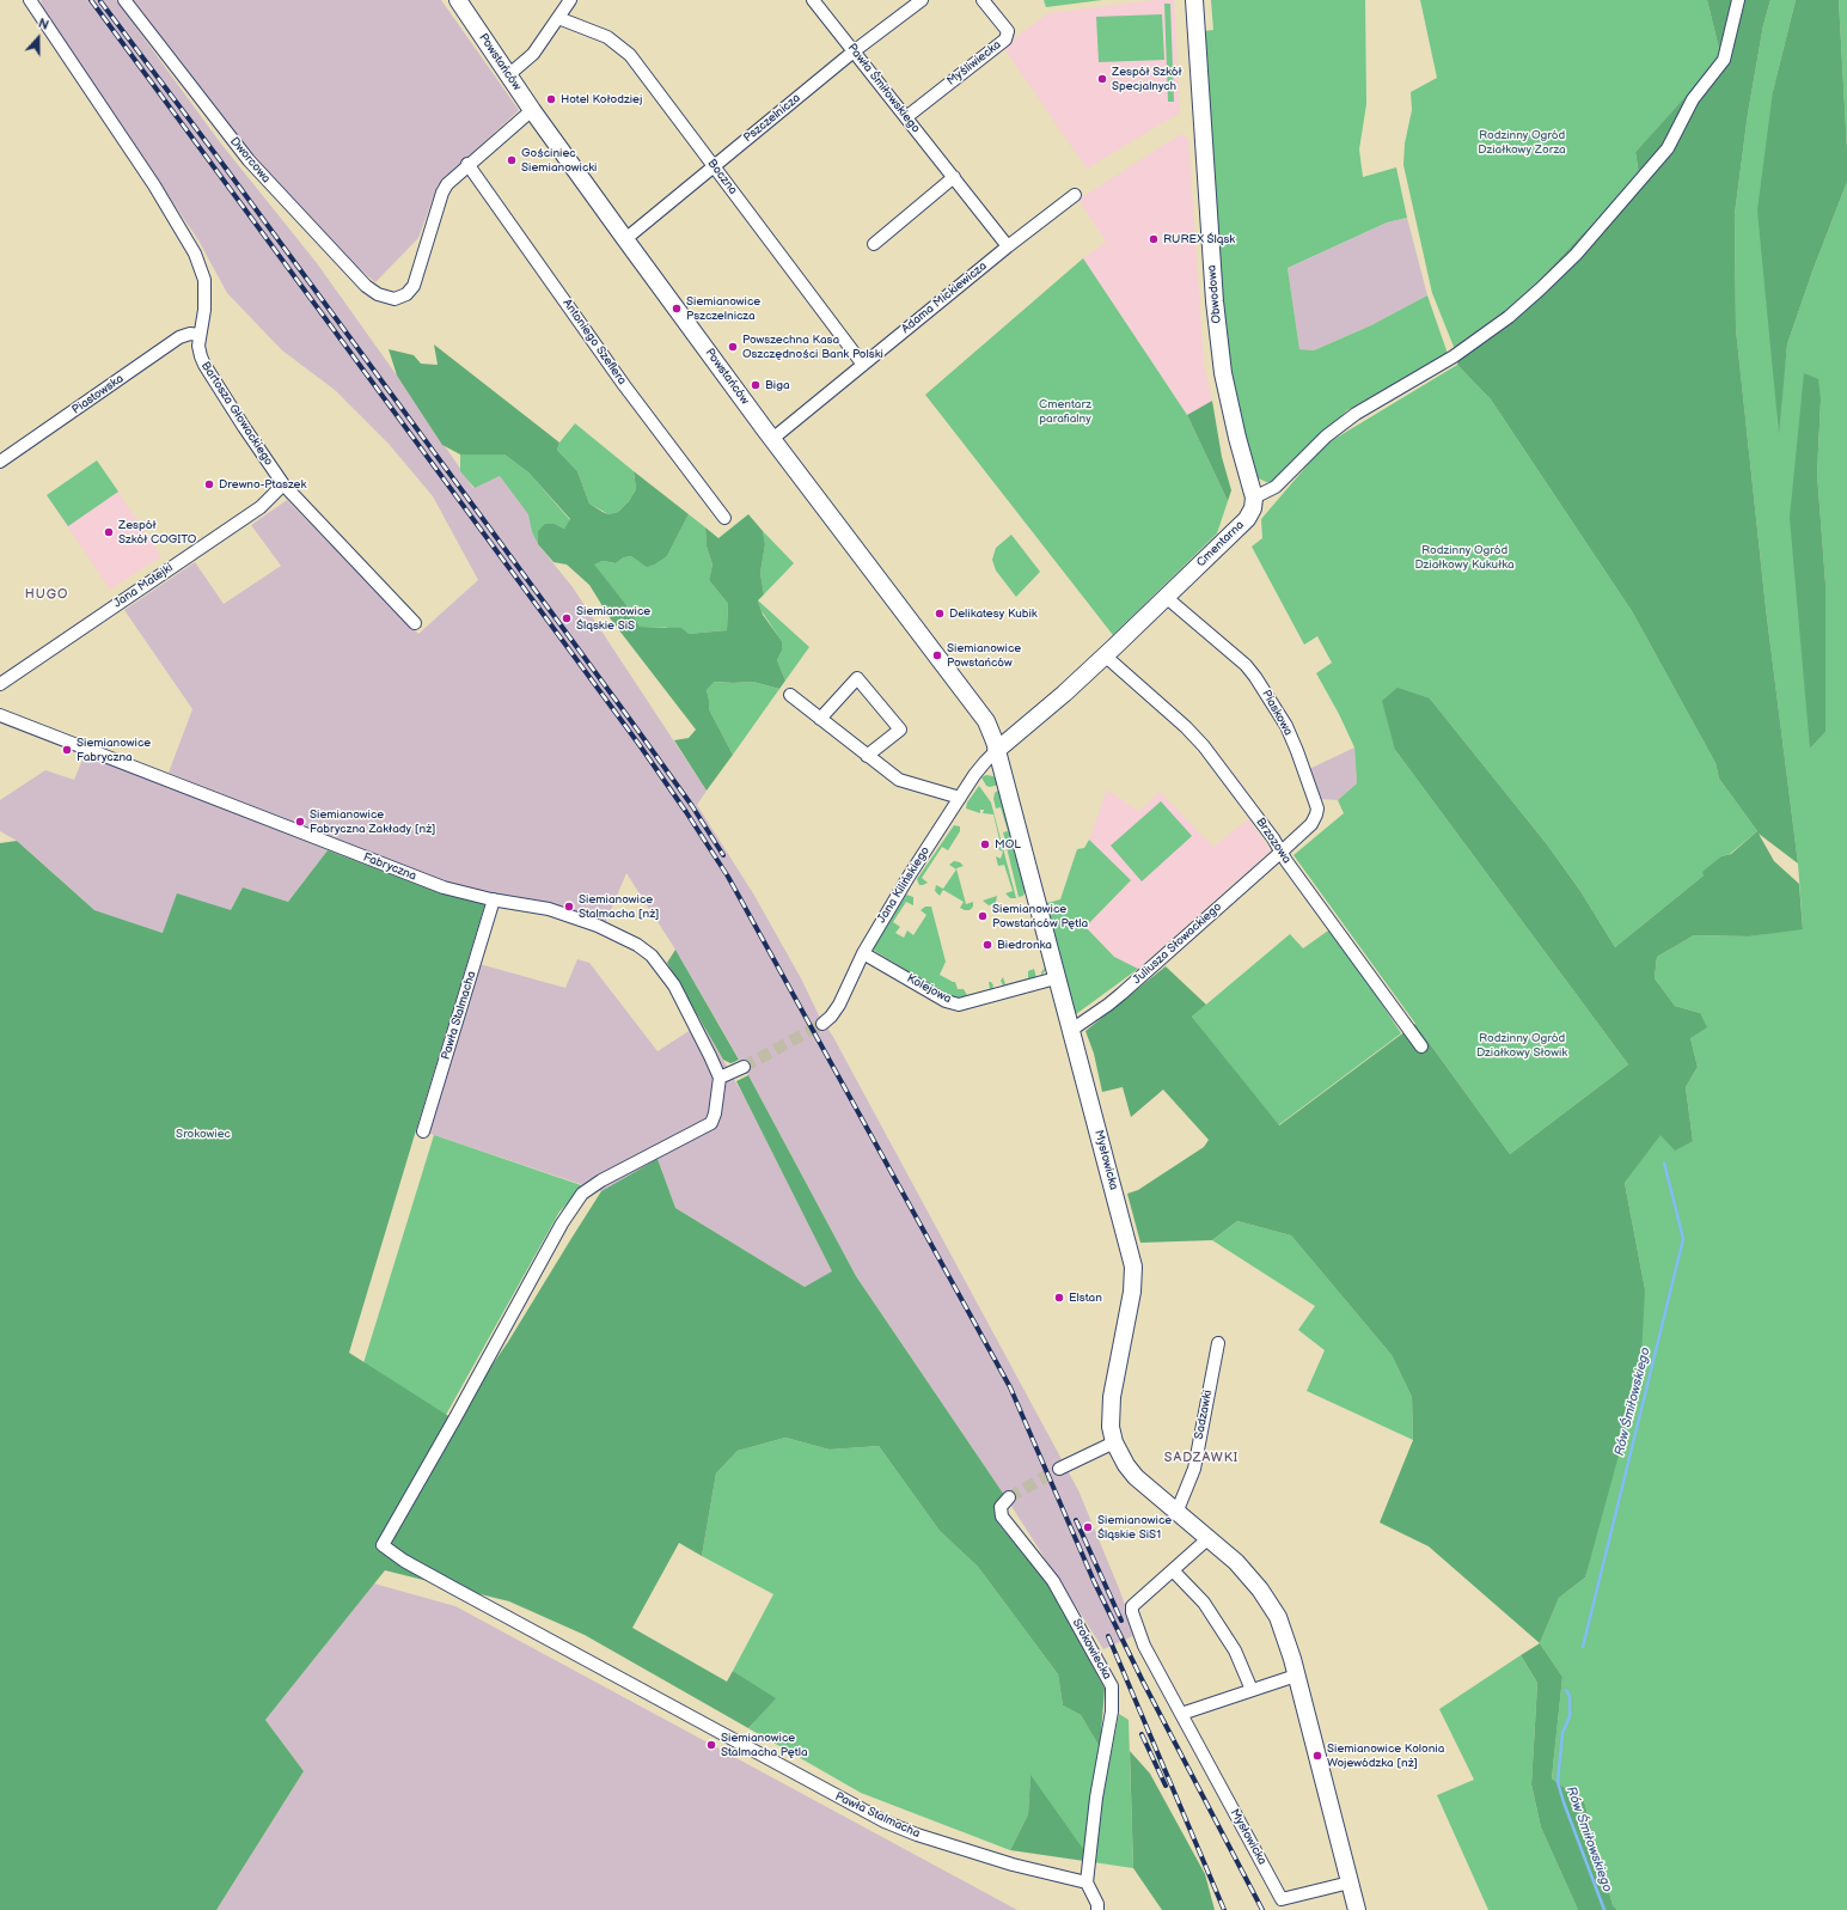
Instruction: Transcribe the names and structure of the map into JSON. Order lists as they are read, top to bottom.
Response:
{
  "streets": {
    "street": [
      "Powstańców",
      "Myśliwiecka",
      "Pawła Śmiłowskiego",
      "Pszczelnicza",
      "Dworcowa",
      "Boczna",
      "Obwodowa",
      "Adama Mickiewicza",
      "Antoniego Szeflera",
      "Piastowska",
      "Bartosza Głowackiego",
      "Cmentarna",
      "Jana Matejki",
      "Piaskowa",
      "Brzozowa",
      "Fabryczna",
      "Jana Kilińskiego",
      "Juliusza Słowackiego",
      "Kolejowa",
      "Pawła Stalmacha",
      "Mysłowicka",
      "Sadzawki",
      "Srokowiecka"
    ]
  },
  "crossings": [
    ["Powstańców", "Pszczelnicza"],
    ["Powstańców", "Adama Mickiewicza"],
    ["Powstańców", "Cmentarna"],
    ["Powstańców", "Jana Kilińskiego"],
    ["Powstańców", "Mysłowicka"],
    ["Myśliwiecka", "Pawła Śmiłowskiego"],
    ["Pawła Śmiłowskiego", "Pszczelnicza"],
    ["Pawła Śmiłowskiego", "Adama Mickiewicza"],
    ["Pszczelnicza", "Boczna"],
    ["Dworcowa", "Antoniego Szeflera"],
    ["Boczna", "Adama Mickiewicza"],
    ["Obwodowa", "Cmentarna"],
    ["Piastowska", "Bartosza Głowackiego"],
    ["Bartosza Głowackiego", "Jana Matejki"],
    ["Cmentarna", "Piaskowa"],
    ["Cmentarna", "Brzozowa"],
    ["Cmentarna", "Jana Kilińskiego"],
    ["Cmentarna", "Mysłowicka"],
    ["Piaskowa", "Brzozowa"],
    ["Piaskowa", "Juliusza Słowackiego"],
    ["Brzozowa", "Juliusza Słowackiego"],
    ["Fabryczna", "Pawła Stalmacha"],
    ["Jana Kilińskiego", "Kolejowa"],
    ["Jana Kilińskiego", "Mysłowicka"],
    ["Juliusza Słowackiego", "Mysłowicka"],
    ["Kolejowa", "Mysłowicka"],
    ["Pawła Stalmacha", "Srokowiecka"],
    ["Mysłowicka", "Sadzawki"]
  ],
  "districts": ["HUGO", "SADZAWKI"],
  "water": ["Rów Śmiłowskiego"],
  "parks": [
    "Rodzinny Ogród Działkowy Zorza",
    "Cmentarz parafialny",
    "Rodzinny Ogród Działkowy Kukułka",
    "Rodzinny Ogród Działkowy Słowik",
    "Srokowiec"
  ],
  "places": [
    "Zespół Szkół Specjalnych",
    "Hotel Kołodziej",
    "Gościniec Siemianowicki",
    "RUREX Śląsk",
    "Siemianowice Pszczelnicza",
    "Powszechna Kasa Oszczędności Bank Polski",
    "Biga",
    "Drewno-Ptaszek",
    "Zespół Szkół COGITO",
    "Delikatesy Kubik",
    "Siemianowice Śląskie SiS",
    "Siemianowice Powstańców",
    "Siemianowice Fabryczna",
    "Siemianowice Fabryczna Zakłady [nż]",
    "MOL",
    "Siemianowice Stalmacha [nż]",
    "Siemianowice Powstańców Pętla",
    "Biedronka",
    "Elstan",
    "Siemianowice Śląskie SiS1",
    "Siemianowice Stalmacha Pętla",
    "Siemianowice Kolonia Wojewódzka [nż]"
  ],
  "north": "top"
}
